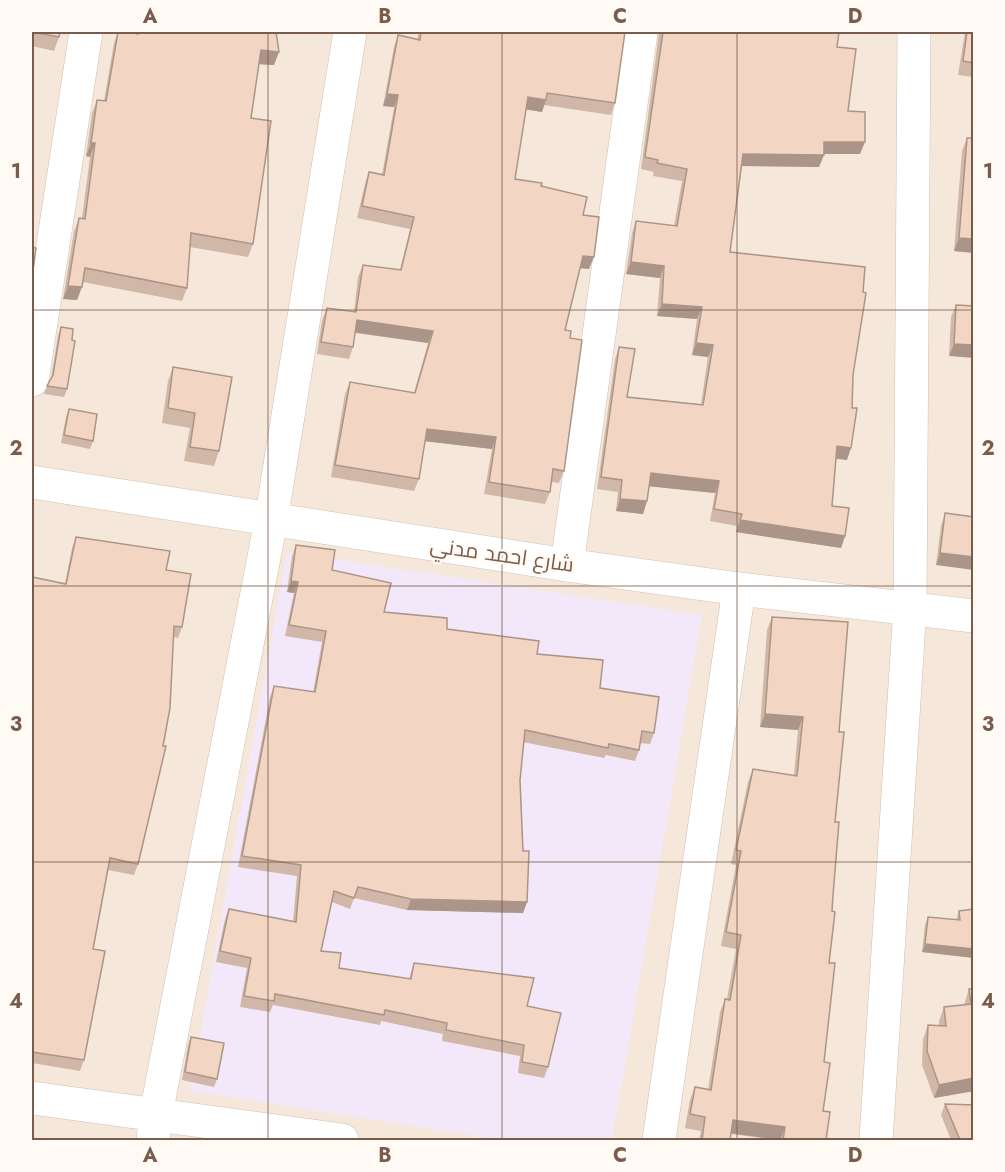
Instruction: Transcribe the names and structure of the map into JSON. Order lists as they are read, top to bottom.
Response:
{
  "streets": {
    "street": ["شارع احمد مدني"]
  },
  "grid": {
    "columns": [
      "A",
      "B",
      "C",
      "D"
    ],
    "rows": [
      "1",
      "2",
      "3",
      "4"
    ]
  }
}
